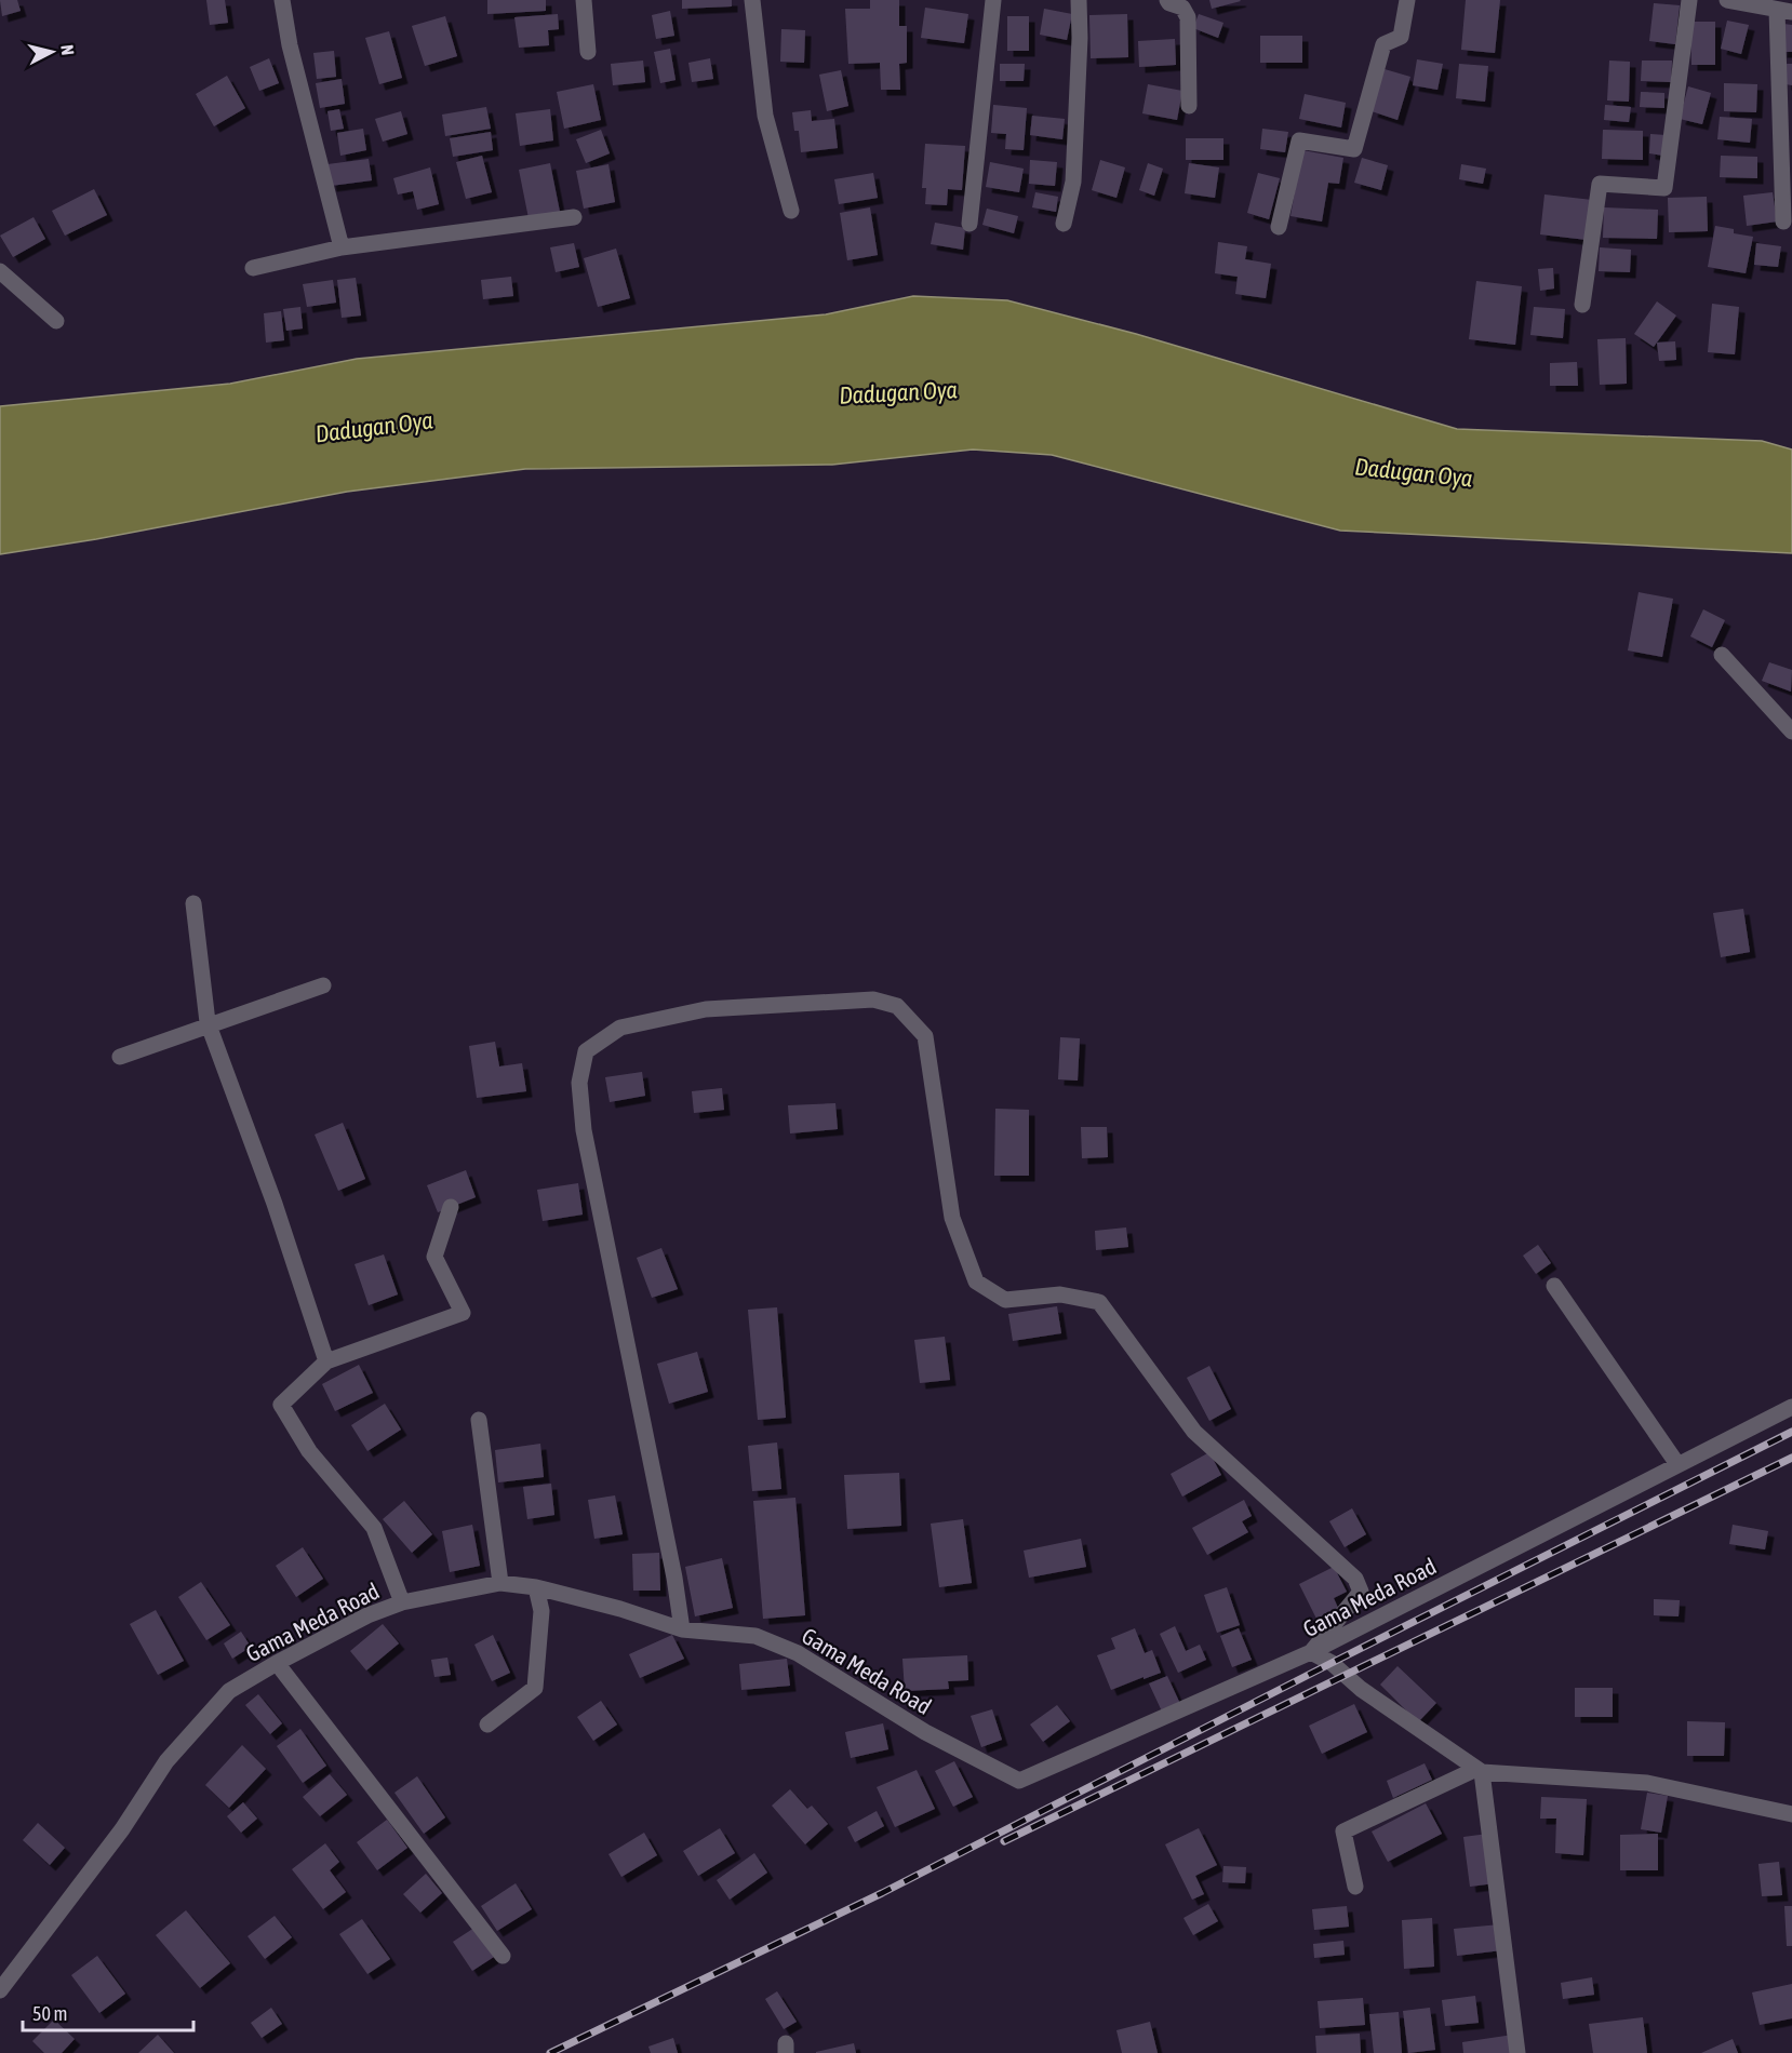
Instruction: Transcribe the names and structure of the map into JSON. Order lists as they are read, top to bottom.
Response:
{
  "streets": {
    "street": ["Gama Meda Road"]
  },
  "water": ["Dadugan Oya"],
  "scale_bar": "50 m",
  "north": "right"
}
